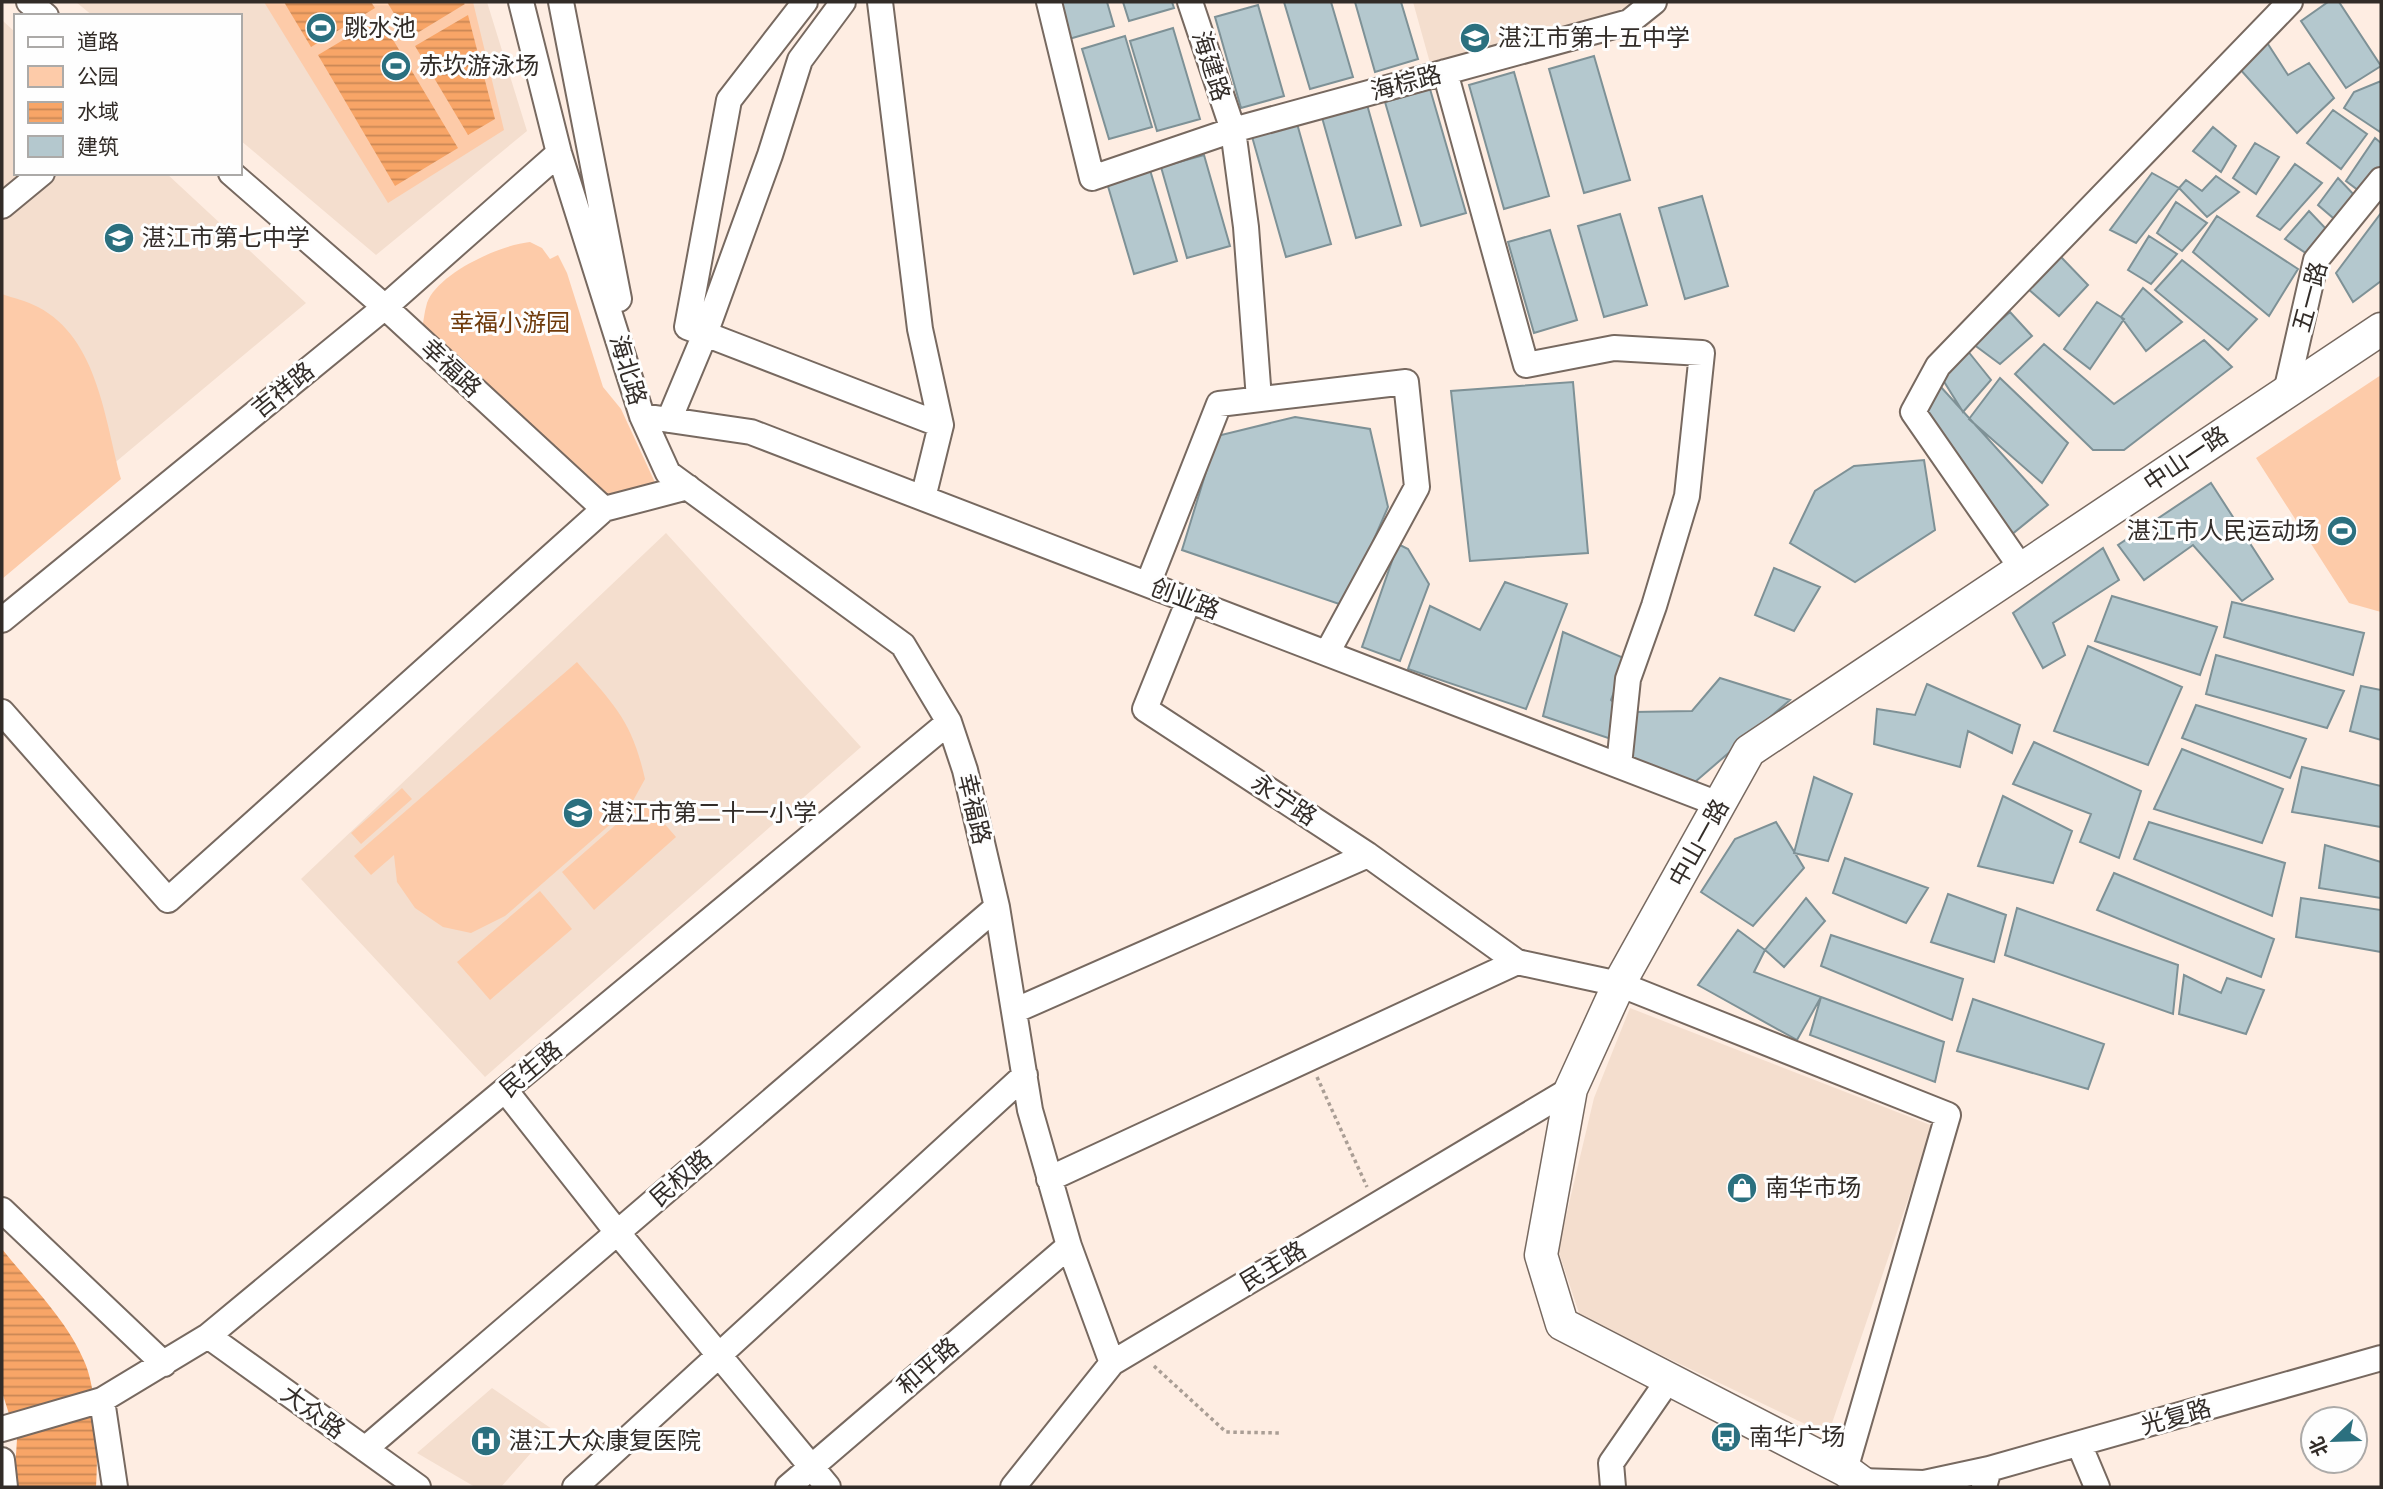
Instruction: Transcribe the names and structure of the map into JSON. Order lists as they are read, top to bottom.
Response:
{
  "streets": {
    "main road": ["中山一路"],
    "street": [
      "海建路",
      "海棕路",
      "五一路",
      "幸福路",
      "海北路",
      "吉祥路",
      "创业路",
      "永宁路",
      "民生路",
      "民权路",
      "民主路",
      "和平路",
      "大众路",
      "光复路"
    ]
  },
  "crossings": [
    ["海建路", "海棕路"],
    ["五一路", "中山一路"],
    ["幸福路", "海北路"],
    ["幸福路", "吉祥路"],
    ["幸福路", "创业路"],
    ["幸福路", "民生路"],
    ["幸福路", "民权路"],
    ["幸福路", "民主路"],
    ["幸福路", "和平路"],
    ["海北路", "吉祥路"],
    ["海北路", "创业路"],
    ["中山一路", "创业路"],
    ["中山一路", "民主路"],
    ["中山一路", "光复路"],
    ["创业路", "永宁路"],
    ["民生路", "大众路"],
    ["民权路", "大众路"]
  ],
  "parks": ["幸福小游园"],
  "places": {
    "sports": ["跳水池", "赤坎游泳场", "湛江市人民运动场"],
    "school or university": ["湛江市第十五中学", "湛江市第七中学", "湛江市第二十一小学"],
    "shop": ["南华市场"],
    "bus stop": ["南华广场"],
    "hospital": ["湛江大众康复医院"]
  },
  "legend": [
    "道路",
    "公园",
    "水域",
    "建筑"
  ],
  "north": "bottom left"
}
